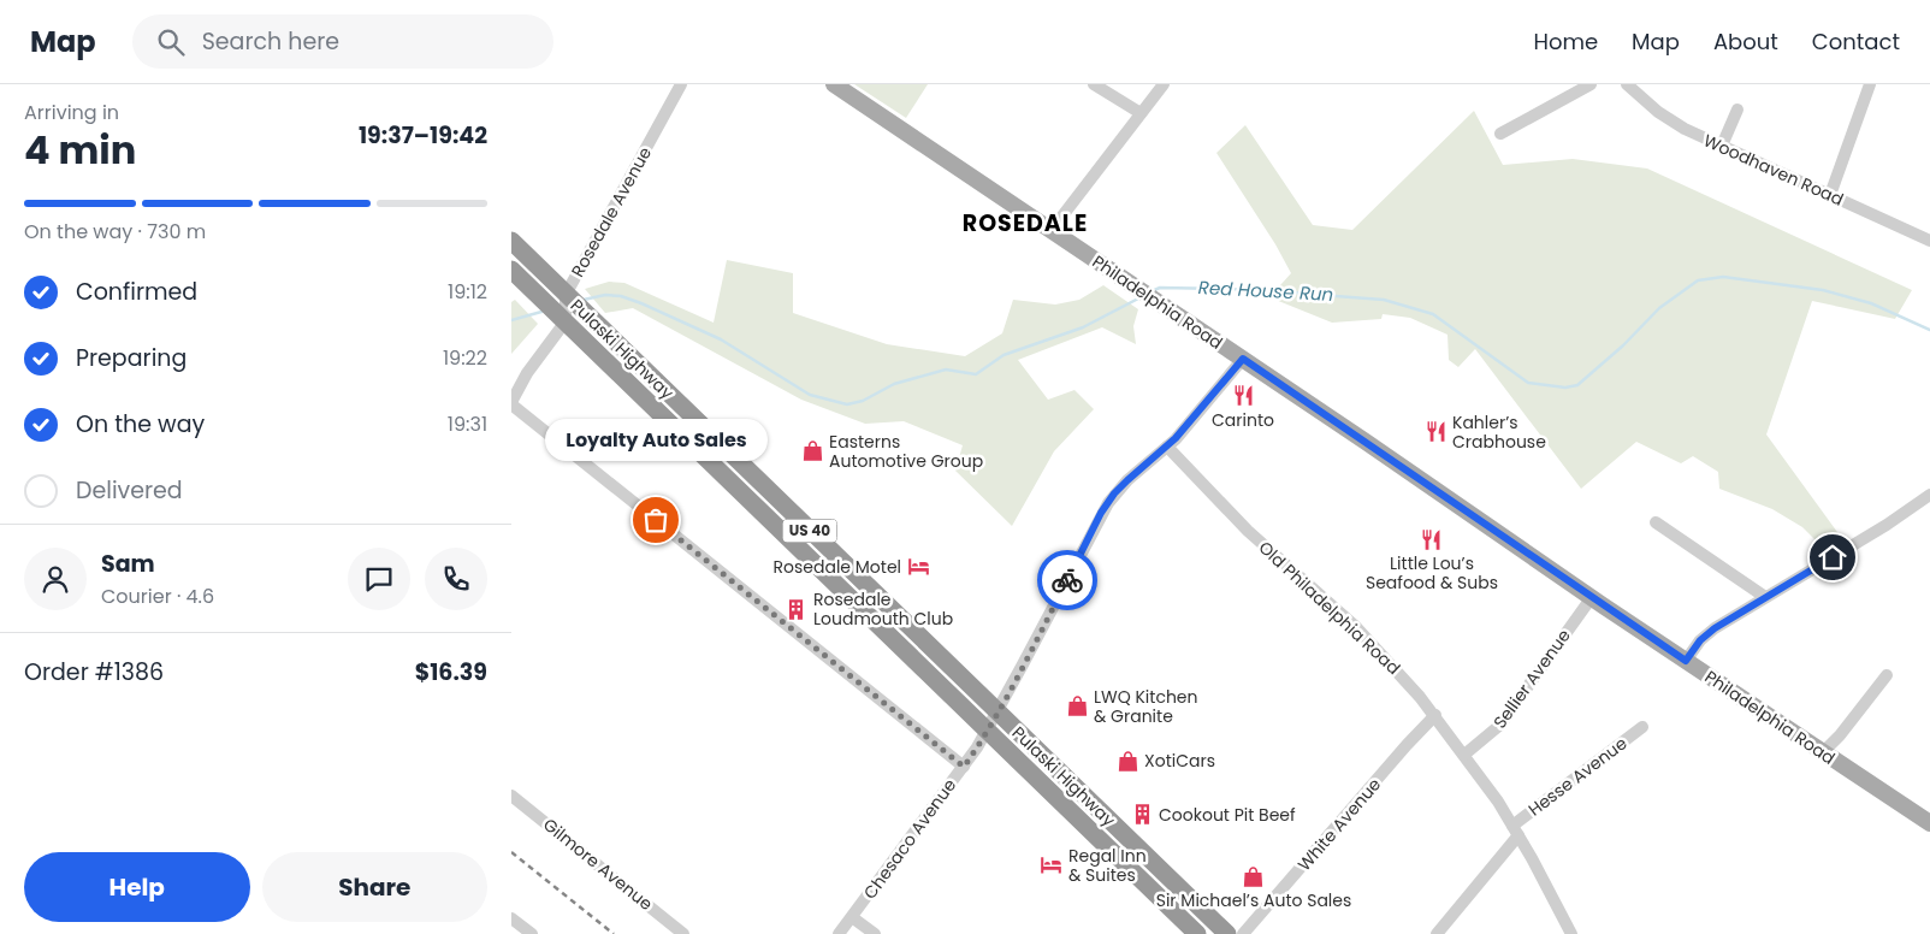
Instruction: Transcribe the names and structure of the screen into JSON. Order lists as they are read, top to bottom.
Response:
{
  "streets": {
    "highway": ["Pulaski Highway", "US 40"],
    "main road": ["Philadelphia Road"],
    "street": [
      "Woodhaven Road",
      "Rosedale Avenue",
      "Old Philadelphia Road",
      "Sellier Avenue",
      "Hesse Avenue",
      "White Avenue",
      "Chesaco Avenue",
      "Gilmore Avenue"
    ]
  },
  "crossings": [
    ["Rosedale Avenue", "Pulaski Highway"],
    ["Philadelphia Road", "Sellier Avenue"],
    ["Philadelphia Road", "Chesaco Avenue"],
    ["Pulaski Highway", "Chesaco Avenue"],
    ["Old Philadelphia Road", "Sellier Avenue"],
    ["Old Philadelphia Road", "Hesse Avenue"],
    ["Old Philadelphia Road", "White Avenue"],
    ["Old Philadelphia Road", "Chesaco Avenue"]
  ],
  "districts": ["ROSEDALE"],
  "water": ["Red House Run"],
  "places": {
    "restaurant": ["Carinto", "Kahler’s Crabhouse", "Little Lou’s Seafood & Subs"],
    "shop": [
      "Easterns Automotive Group",
      "LWQ Kitchen & Granite",
      "XotiCars",
      "Sir Michael’s Auto Sales"
    ],
    "other": ["Loyalty Auto Sales"],
    "hotel": ["Rosedale Motel", "Regal Inn & Suites"],
    "building": ["Rosedale Loudmouth Club", "Cookout Pit Beef"]
  },
  "page": {
    "header": "Map",
    "search": "Search here",
    "nav": [
      "Home",
      "Map",
      "About",
      "Contact"
    ],
    "heading": ["4 min", "Arriving in", "19:37–19:42"],
    "panel": [
      "Sam",
      "Courier · 4.6",
      "Order #1386",
      "$16.39"
    ],
    "bar": "On the way · 730 m",
    "list": [
      ["Confirmed", "19:12"],
      ["Preparing", "19:22"],
      ["On the way", "19:31"],
      "Delivered"
    ],
    "bubble": "Loyalty Auto Sales",
    "buttons": ["Help", "Share"]
  }
}
